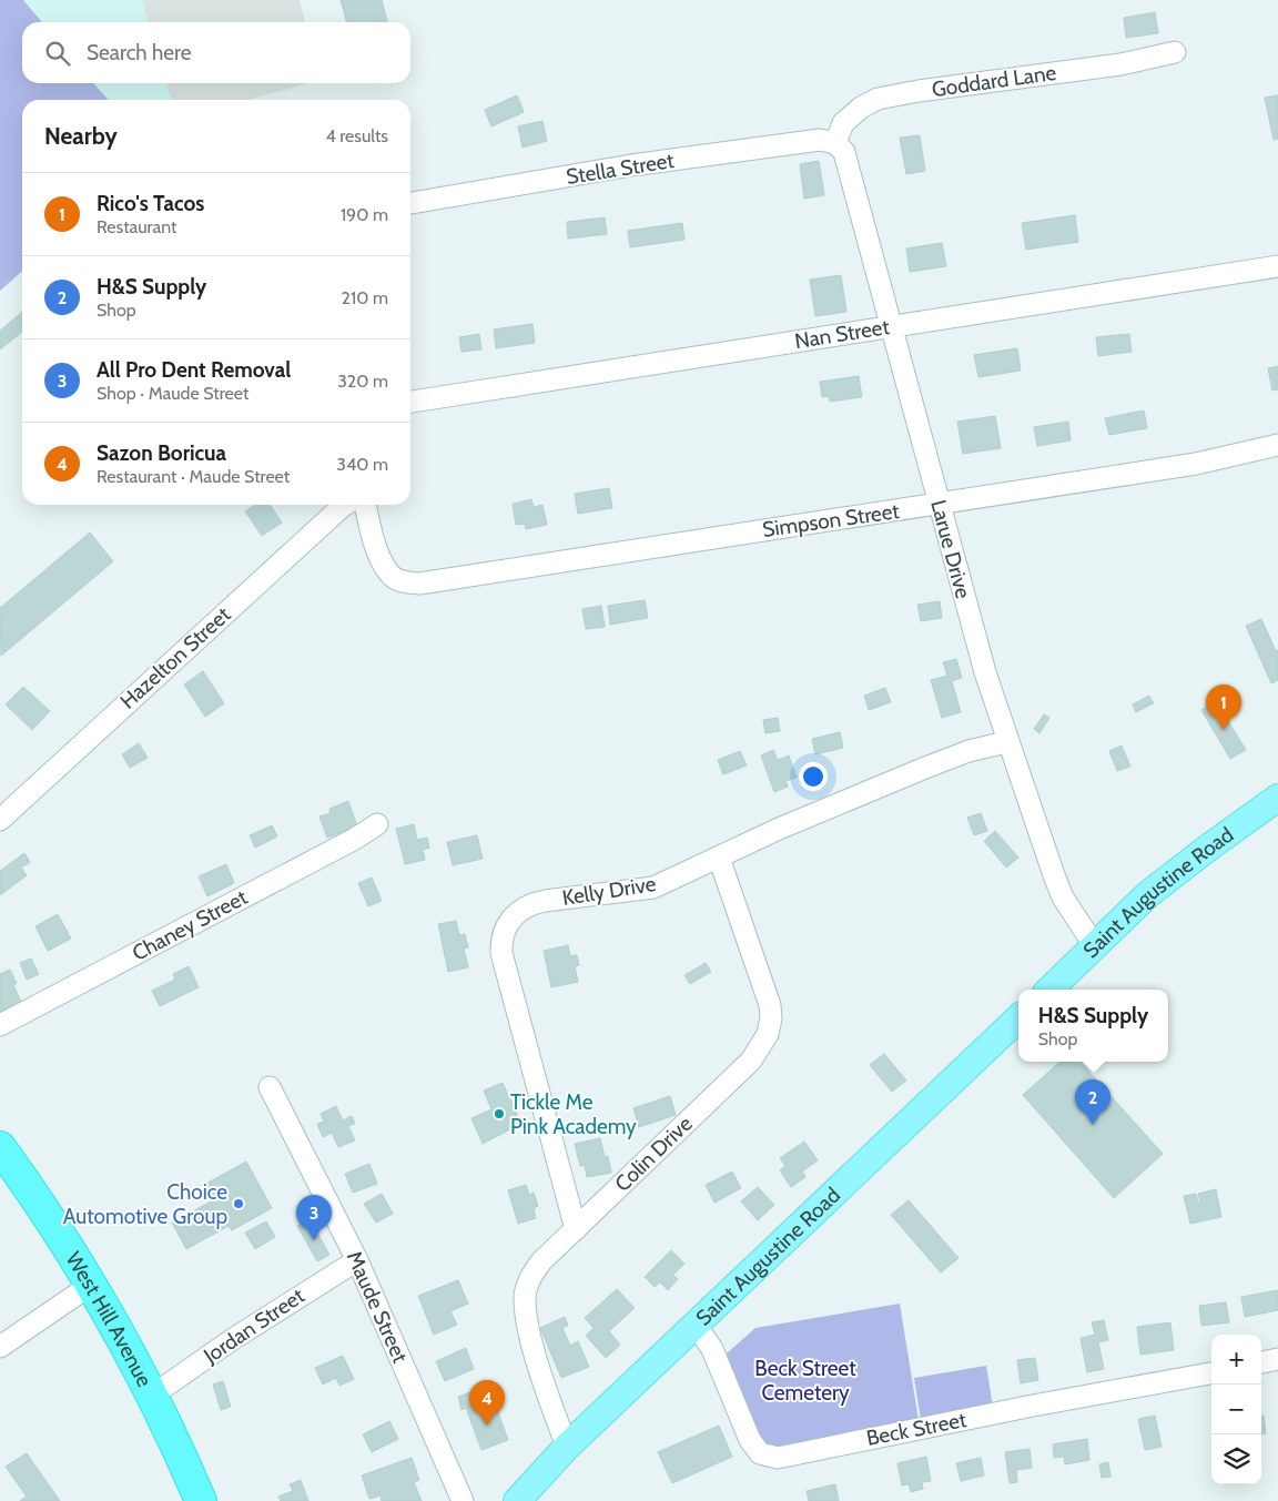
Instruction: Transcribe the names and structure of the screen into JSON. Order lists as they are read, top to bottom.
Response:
{
  "streets": {
    "highway": ["West Hill Avenue"],
    "main road": ["Saint Augustine Road"],
    "street": [
      "Goddard Lane",
      "Stella Street",
      "Nan Street",
      "Simpson Street",
      "Larue Drive",
      "Hazelton Street",
      "Kelly Drive",
      "Chaney Street",
      "Colin Drive",
      "Maude Street",
      "Jordan Street",
      "Beck Street"
    ]
  },
  "crossings": [
    ["Goddard Lane", "Stella Street"],
    ["Goddard Lane", "Larue Drive"],
    ["Stella Street", "Larue Drive"],
    ["Nan Street", "Larue Drive"],
    ["Simpson Street", "Larue Drive"],
    ["Larue Drive", "Kelly Drive"],
    ["Larue Drive", "Saint Augustine Road"],
    ["Kelly Drive", "Colin Drive"],
    ["Saint Augustine Road", "Colin Drive"],
    ["Saint Augustine Road", "Beck Street"],
    ["Maude Street", "Jordan Street"],
    ["West Hill Avenue", "Jordan Street"]
  ],
  "parks": ["Beck Street Cemetery"],
  "places": ["Tickle Me Pink Academy", "Choice Automotive Group"],
  "page": {
    "search": "Search here",
    "heading": ["Nearby", "4 results"],
    "list": [
      {
        "mark": "1",
        "name": "Rico's Tacos",
        "note": "Restaurant",
        "value": "190 m"
      },
      {
        "mark": "2",
        "name": "H&S Supply",
        "note": "Shop",
        "value": "210 m"
      },
      {
        "mark": "3",
        "name": "All Pro Dent Removal",
        "note": "Shop · Maude Street",
        "value": "320 m"
      },
      {
        "mark": "4",
        "name": "Sazon Boricua",
        "note": "Restaurant · Maude Street",
        "value": "340 m"
      }
    ],
    "pins": [
      "1",
      "2",
      "3",
      "4"
    ],
    "popup": ["H&S Supply", "Shop"],
    "map_buttons": ["+", "−"]
  }
}
